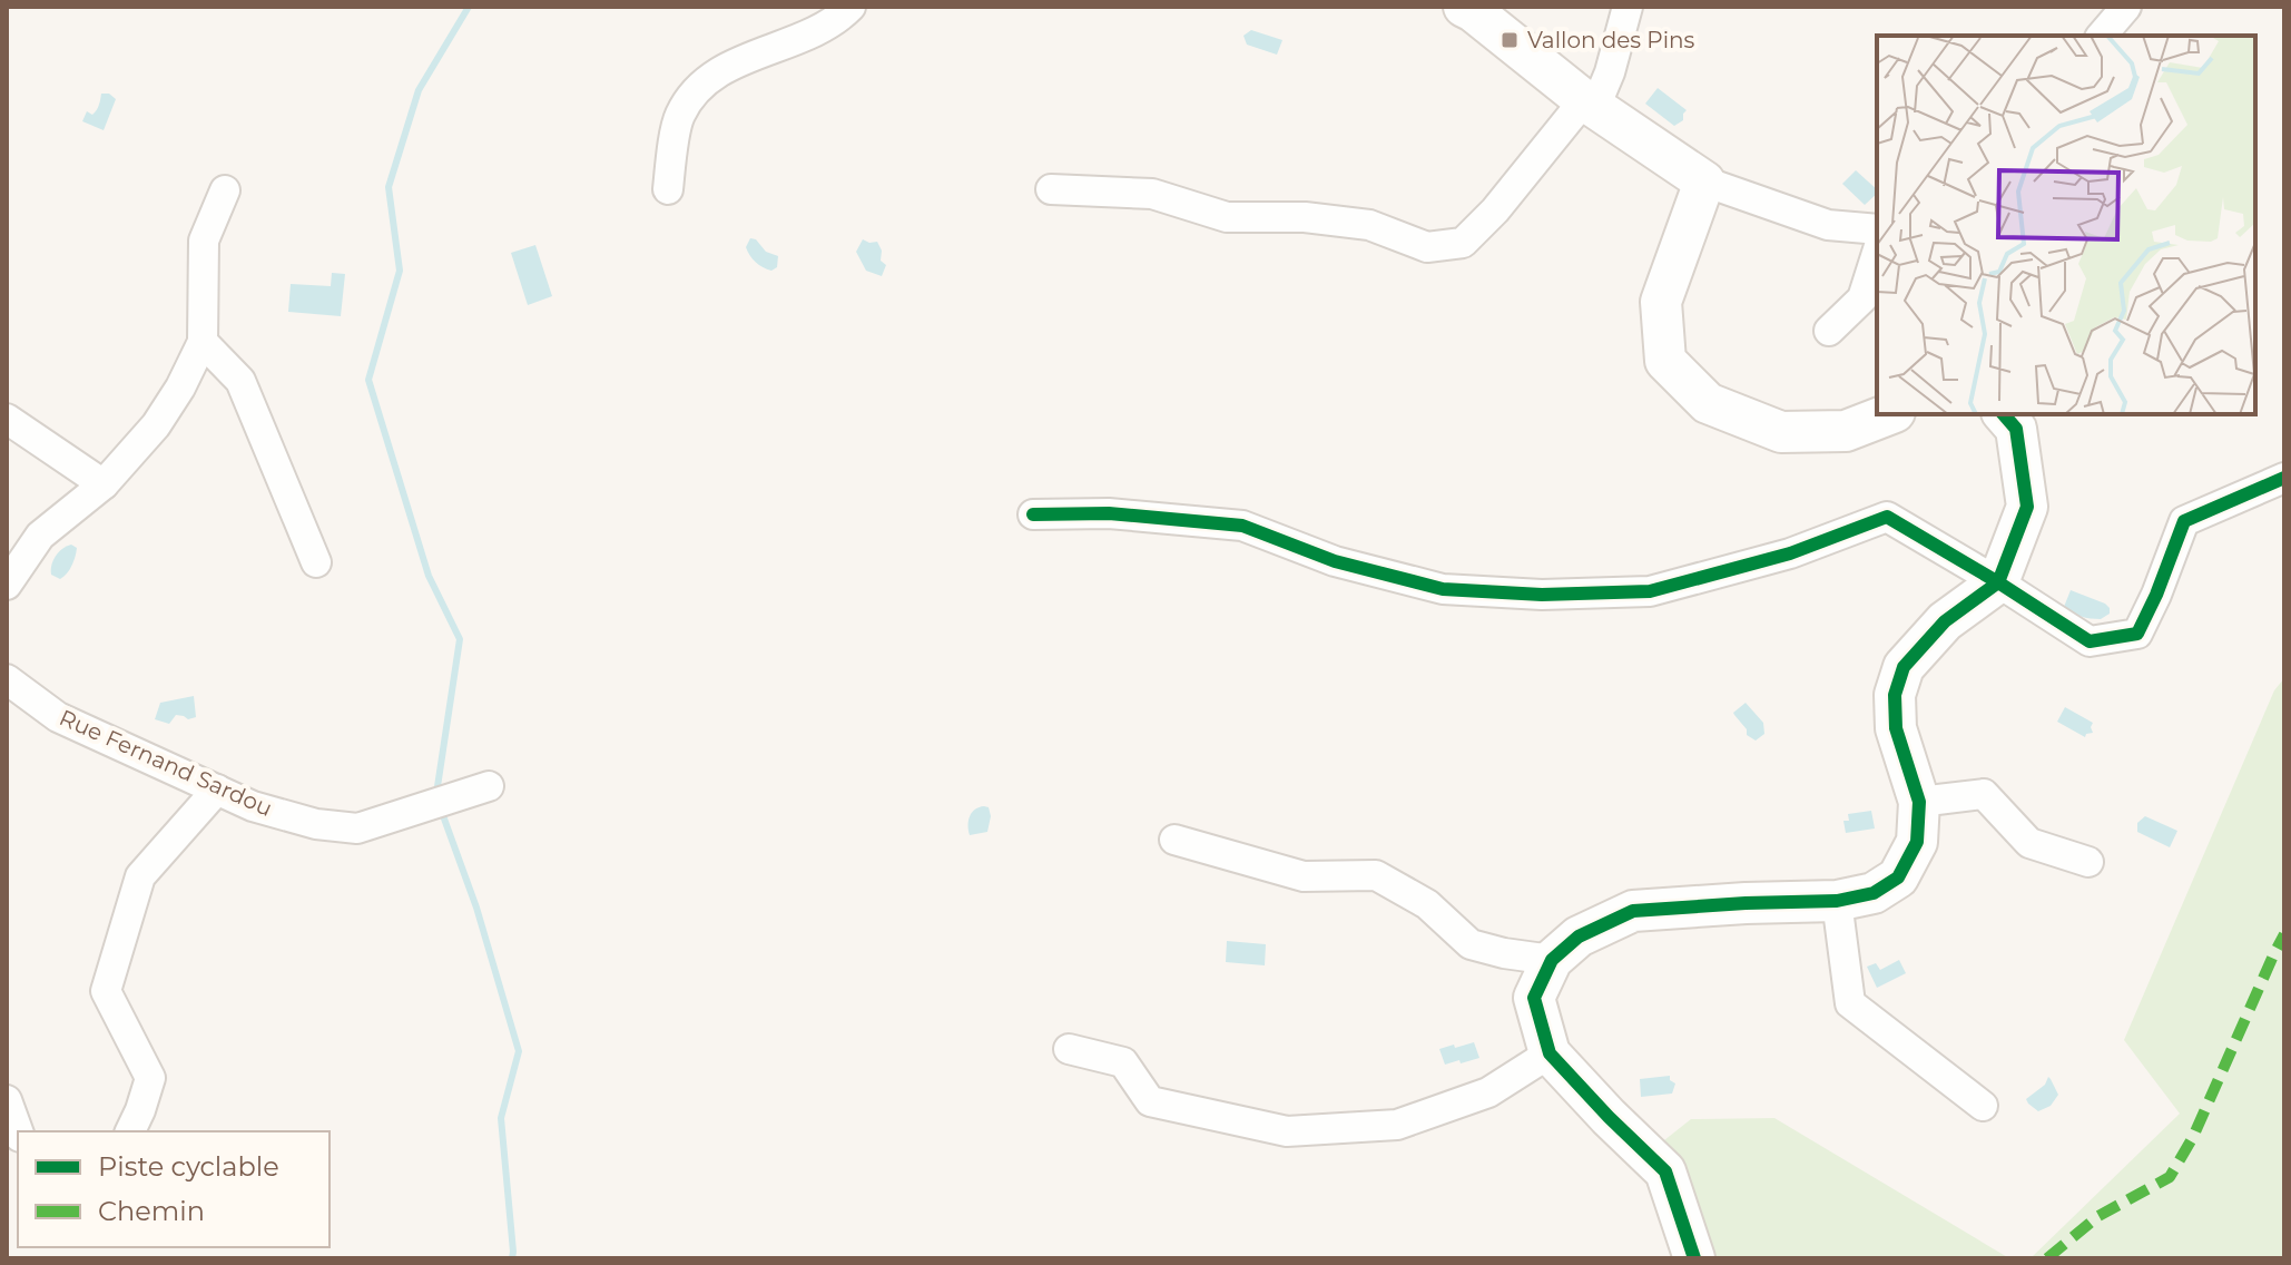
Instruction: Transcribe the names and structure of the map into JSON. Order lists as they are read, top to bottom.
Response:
{
  "streets": {
    "street": ["Rue Fernand Sardou"]
  },
  "places": {
    "transit": ["Vallon des Pins"]
  },
  "legend": ["Piste cyclable", "Chemin"]
}
